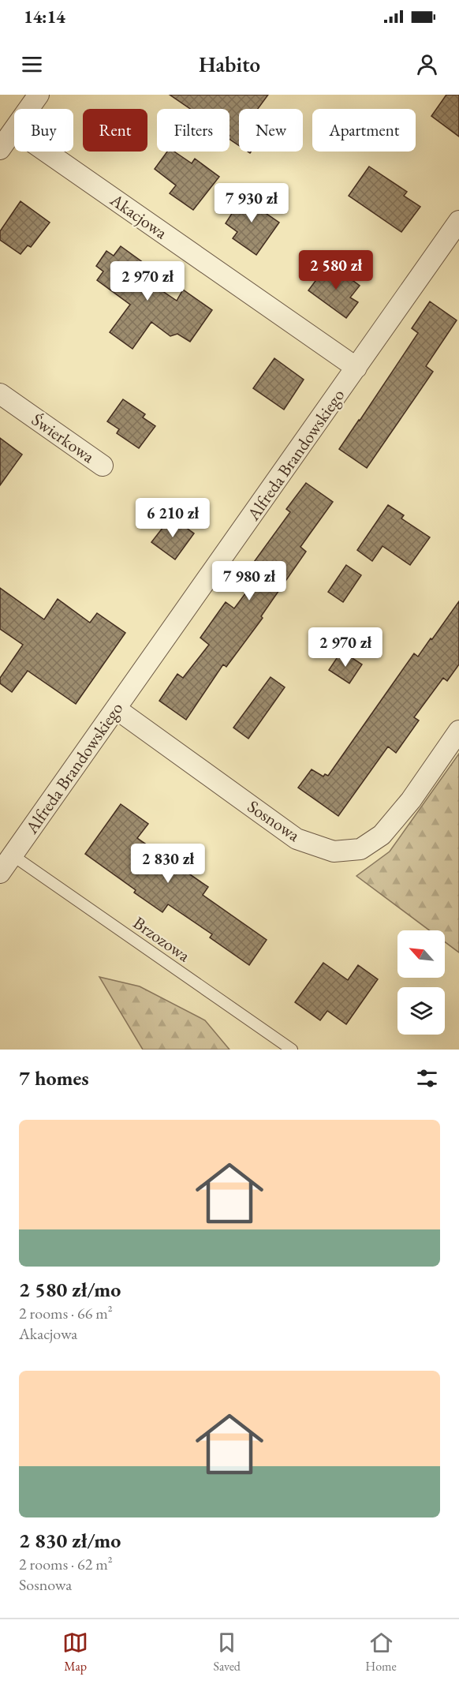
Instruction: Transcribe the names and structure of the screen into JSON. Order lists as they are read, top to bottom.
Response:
{
  "streets": {
    "street": [
      "Akacjowa",
      "Świerkowa",
      "Alfreda Brandowskiego",
      "Sosnowa"
    ],
    "lane": ["Brzozowa"]
  },
  "crossings": [
    ["Akacjowa", "Alfreda Brandowskiego"],
    ["Alfreda Brandowskiego", "Sosnowa"],
    ["Alfreda Brandowskiego", "Brzozowa"]
  ],
  "north": "top left",
  "page": {
    "status": "14:14",
    "header": "Habito",
    "chip": [
      "Buy",
      "Rent",
      "Filters",
      "New",
      "Apartment"
    ],
    "price": [
      "7 930 zł",
      "2 580 zł",
      "2 970 zł",
      "6 210 zł",
      "7 980 zł",
      "2 970 zł",
      "2 830 zł"
    ],
    "heading": "7 homes",
    "list": [
      {
        "name": "2 580 zł/mo",
        "note": "2 rooms · 66 m² · Akacjowa"
      },
      {
        "name": "2 830 zł/mo",
        "note": "2 rooms · 62 m² · Sosnowa"
      }
    ],
    "tabs": ["Map", "Saved", "Home"]
  }
}
